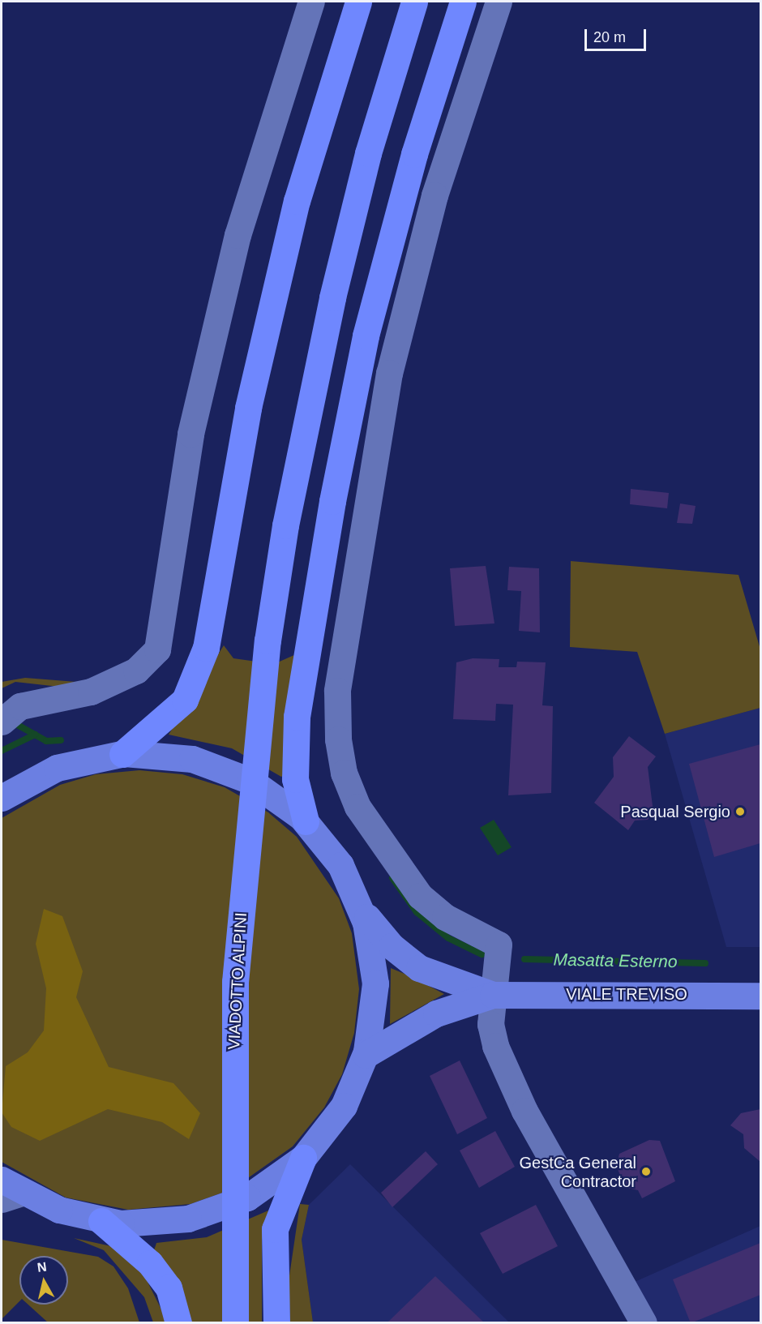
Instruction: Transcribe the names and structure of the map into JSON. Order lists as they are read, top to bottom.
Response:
{
  "streets": {
    "highway": ["VIADOTTO ALPINI"],
    "main road": ["VIALE TREVISO"]
  },
  "water": ["Masatta Esterno"],
  "places": ["Pasqual Sergio", "GestCa General Contractor"],
  "scale_bar": "20 m",
  "north": "top"
}
